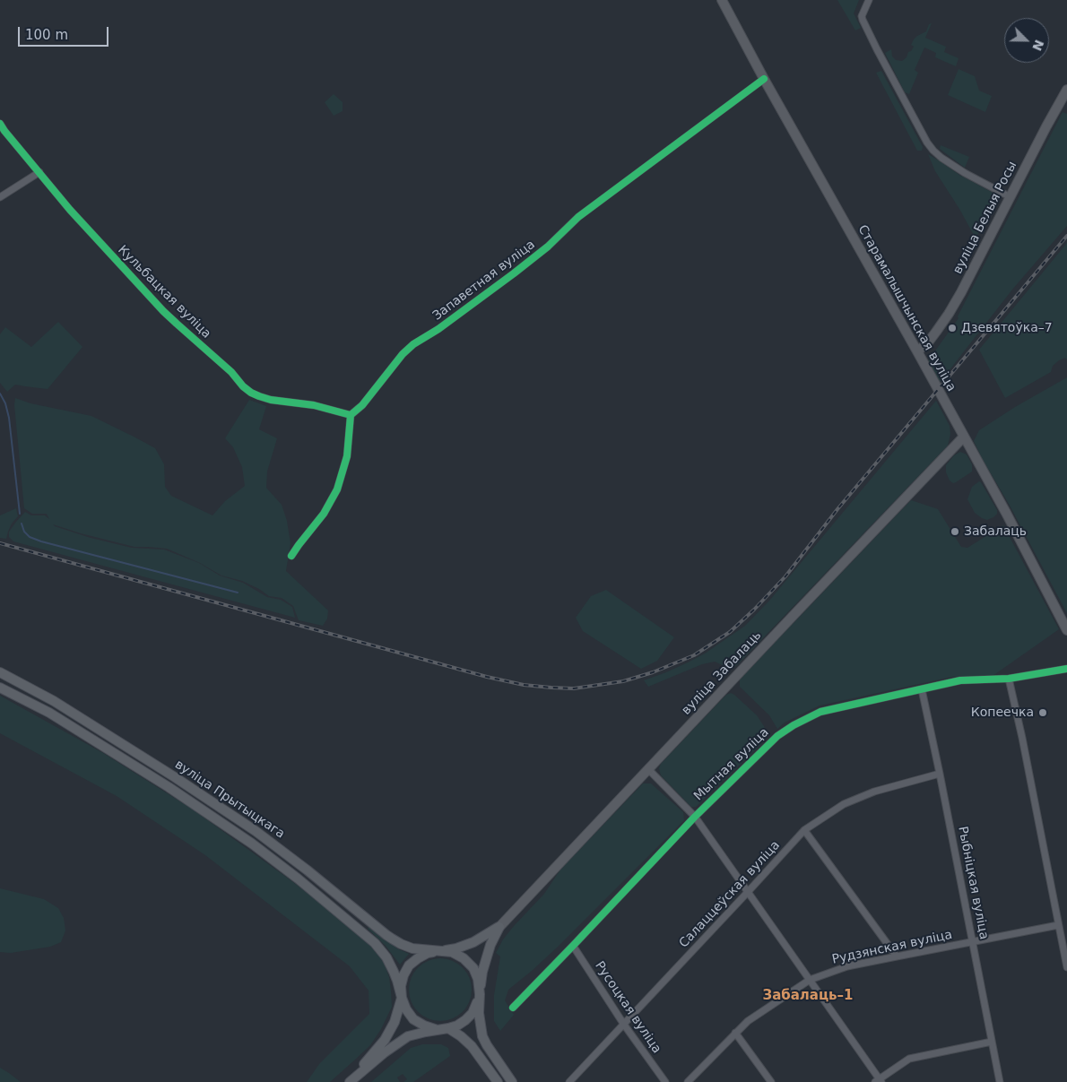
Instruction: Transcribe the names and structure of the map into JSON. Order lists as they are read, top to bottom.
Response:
{
  "streets": {
    "main road": [
      "вуліца Белыя Росы",
      "Старамалышчынская вуліца",
      "вуліца Забалаць",
      "вуліца Прытыцкага"
    ],
    "street": [
      "Запаветная вуліца",
      "Кульбацкая вуліца",
      "Мытная вуліца",
      "Рыбніцкая вуліца",
      "Салаццеўская вуліца",
      "Рудзянская вуліца",
      "Русоцкая вуліца"
    ]
  },
  "crossings": [
    ["вуліца Белыя Росы", "Старамалышчынская вуліца"],
    ["Запаветная вуліца", "Кульбацкая вуліца"],
    ["Запаветная вуліца", "Старамалышчынская вуліца"],
    ["Старамалышчынская вуліца", "вуліца Забалаць"],
    ["Мытная вуліца", "Рыбніцкая вуліца"],
    ["Мытная вуліца", "Русоцкая вуліца"],
    ["Рыбніцкая вуліца", "Салаццеўская вуліца"],
    ["Рыбніцкая вуліца", "Рудзянская вуліца"],
    ["Салаццеўская вуліца", "Русоцкая вуліца"]
  ],
  "districts": ["Забалаць–1"],
  "places": ["Дзевятоўка–7", "Забалаць", "Копеечка"],
  "scale_bar": "100 m",
  "north": "bottom right"
}
